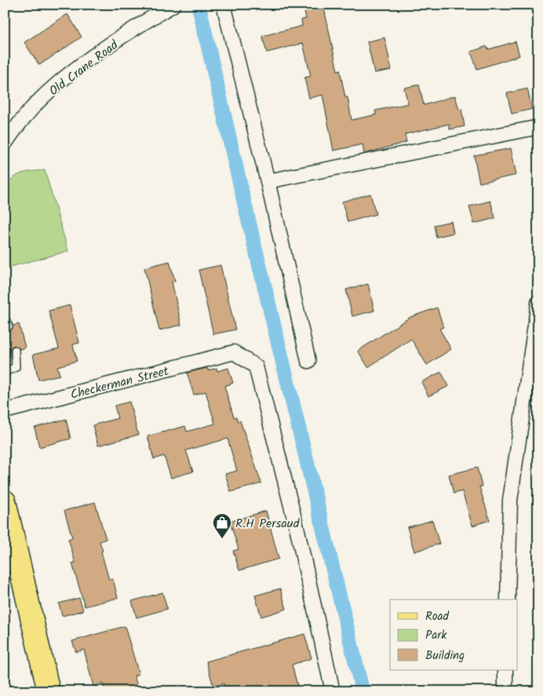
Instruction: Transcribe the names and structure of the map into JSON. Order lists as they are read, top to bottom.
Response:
{
  "streets": {
    "street": ["Old Crane Road", "Checkerman Street"]
  },
  "places": {
    "shop": ["R.H Persaud"]
  },
  "legend": ["Road", "Park", "Building"]
}
